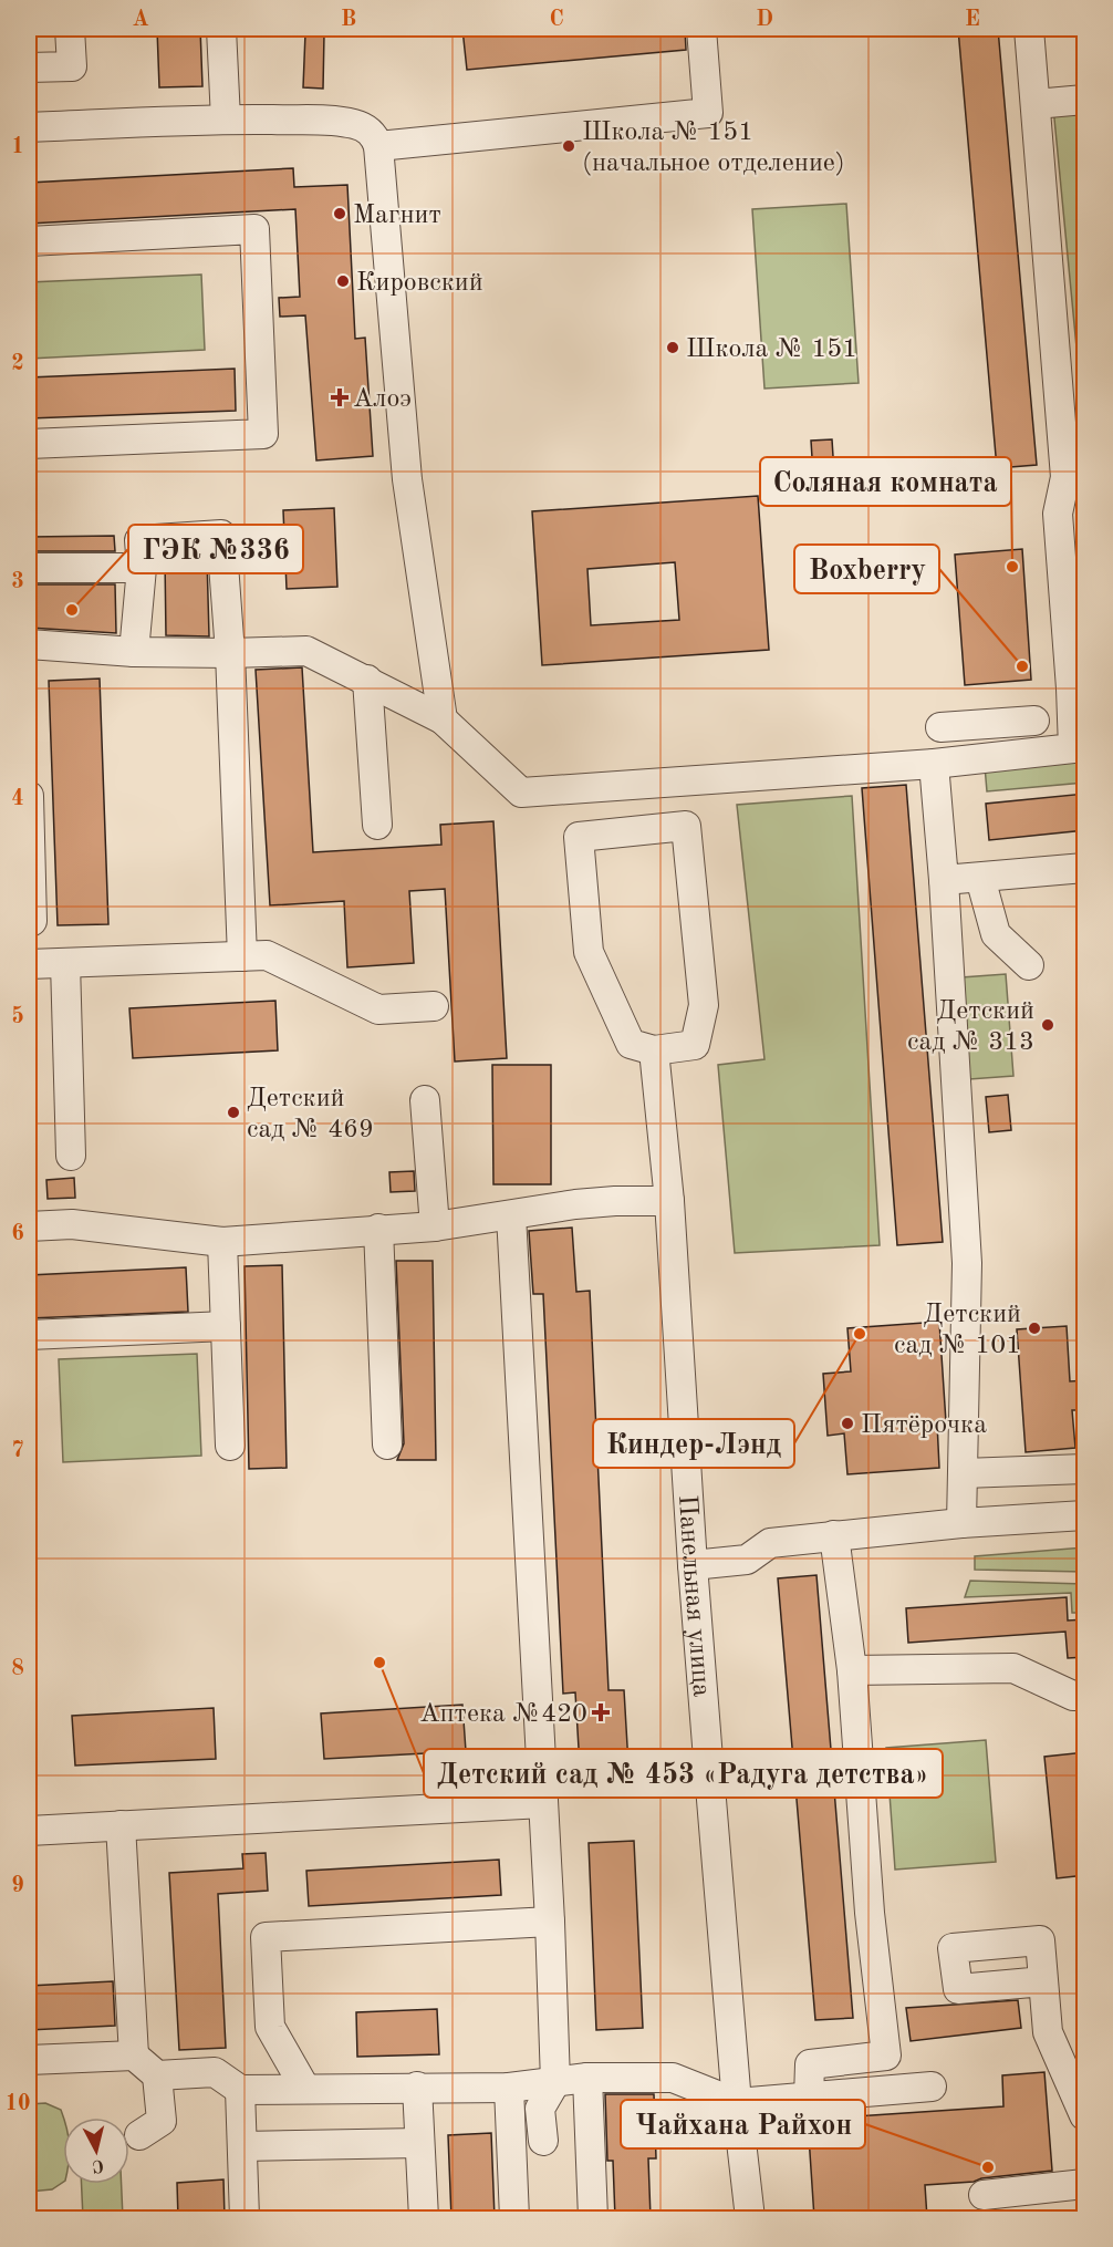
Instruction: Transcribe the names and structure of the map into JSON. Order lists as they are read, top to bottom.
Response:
{
  "streets": {
    "street": ["Панельная улица"]
  },
  "places": {
    "other": [
      "Школа № 151 (начальное отделение)",
      "Магнит",
      "Кировский",
      "Школа № 151",
      "Соляная комната",
      "ГЭК №336",
      "Boxberry",
      "Детский сад № 313",
      "Детский сад № 469",
      "Детский сад № 101",
      "Киндер-Лэнд",
      "Пятёрочка",
      "Детский сад № 453 «Радуга детства»",
      "Чайхана Райхон"
    ],
    "health": ["Алоэ", "Аптека №420"]
  },
  "north": "bottom",
  "grid": {
    "columns": [
      "A",
      "B",
      "C",
      "D",
      "E"
    ],
    "rows": [
      "1",
      "2",
      "3",
      "4",
      "5",
      "6",
      "7",
      "8",
      "9",
      "10"
    ]
  }
}
